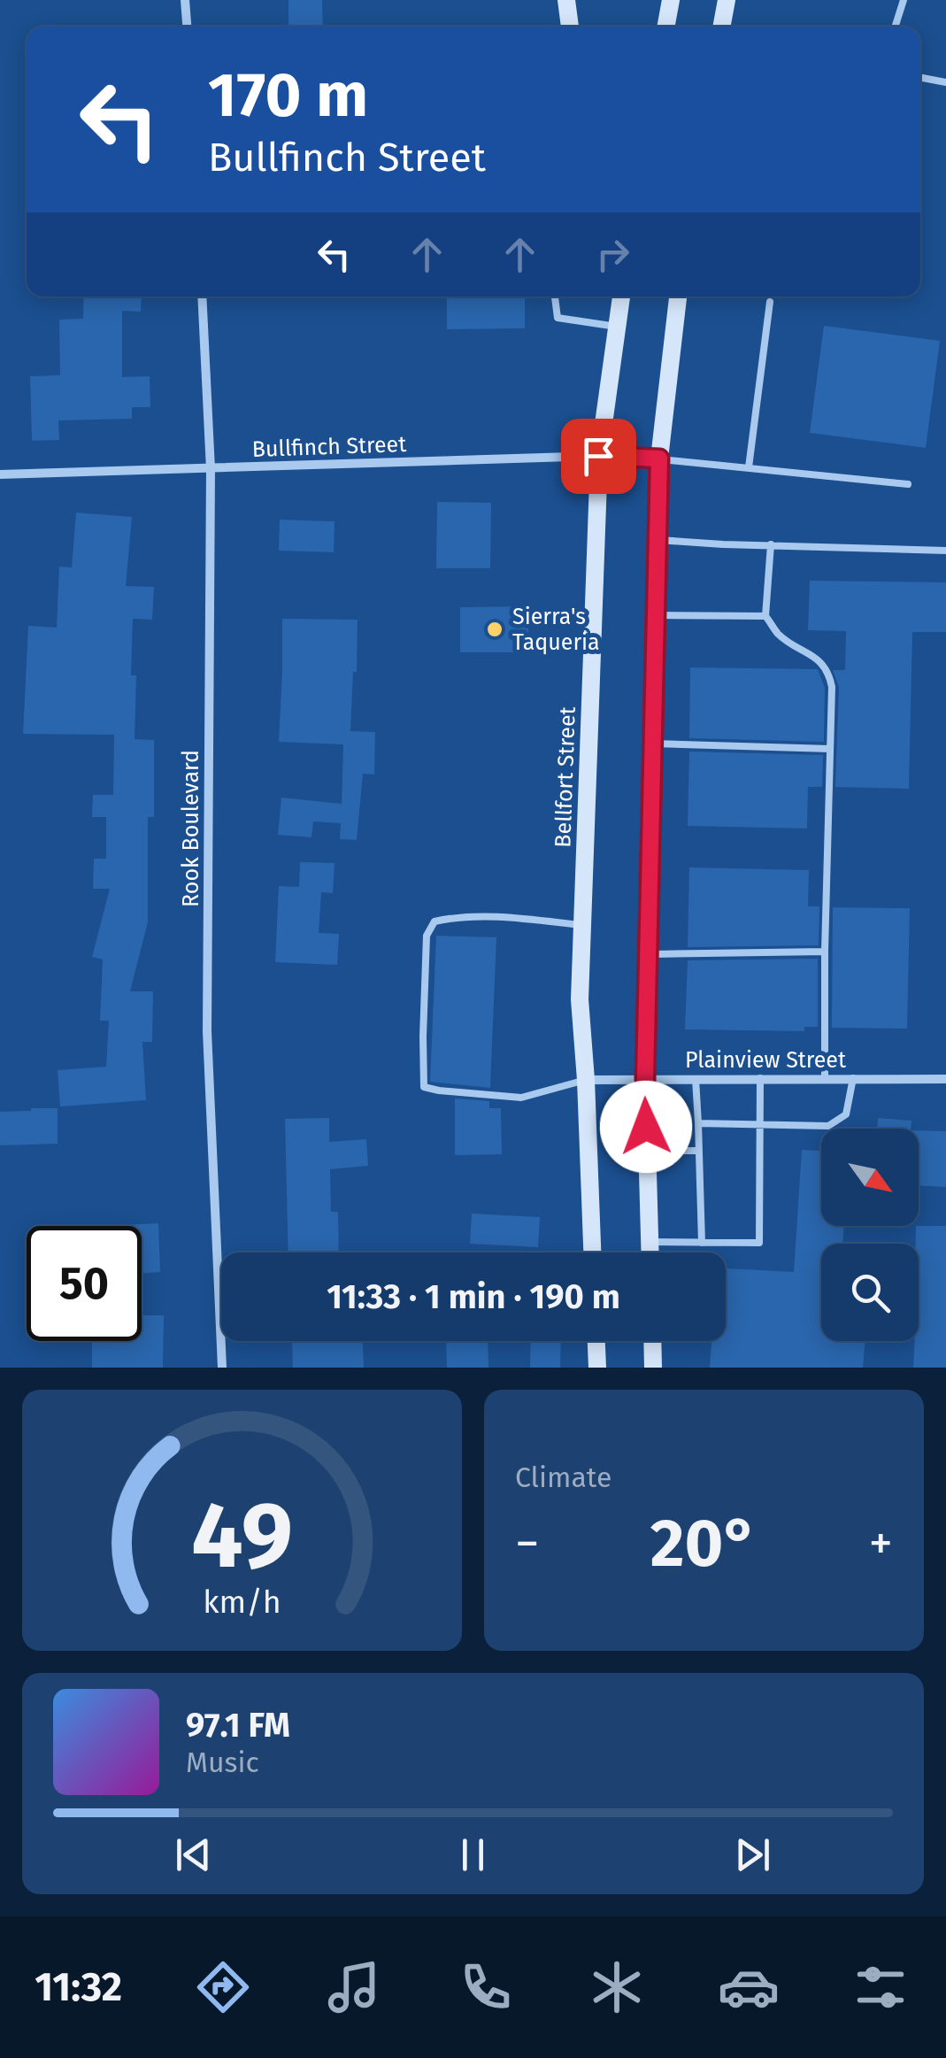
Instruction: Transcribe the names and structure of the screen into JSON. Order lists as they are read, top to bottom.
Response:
{
  "streets": {
    "main road": ["Bellfort Street"],
    "street": ["Bullfinch Street", "Rook Boulevard", "Plainview Street"]
  },
  "crossings": [
    ["Bullfinch Street", "Bellfort Street"],
    ["Bullfinch Street", "Rook Boulevard"],
    ["Bellfort Street", "Plainview Street"]
  ],
  "places": ["Sierra's Taqueria"],
  "north": "bottom right",
  "page": {
    "turn": ["170 m", "Bullfinch Street"],
    "limit": "50",
    "trip": "11:33 · 1 min · 190 m",
    "tile": "Climate",
    "heat": ["−", "20°", "+"],
    "song": ["97.1 FM", "Music"],
    "tabs": "11:32",
    "gauge": ["49", "km/h"]
  }
}
